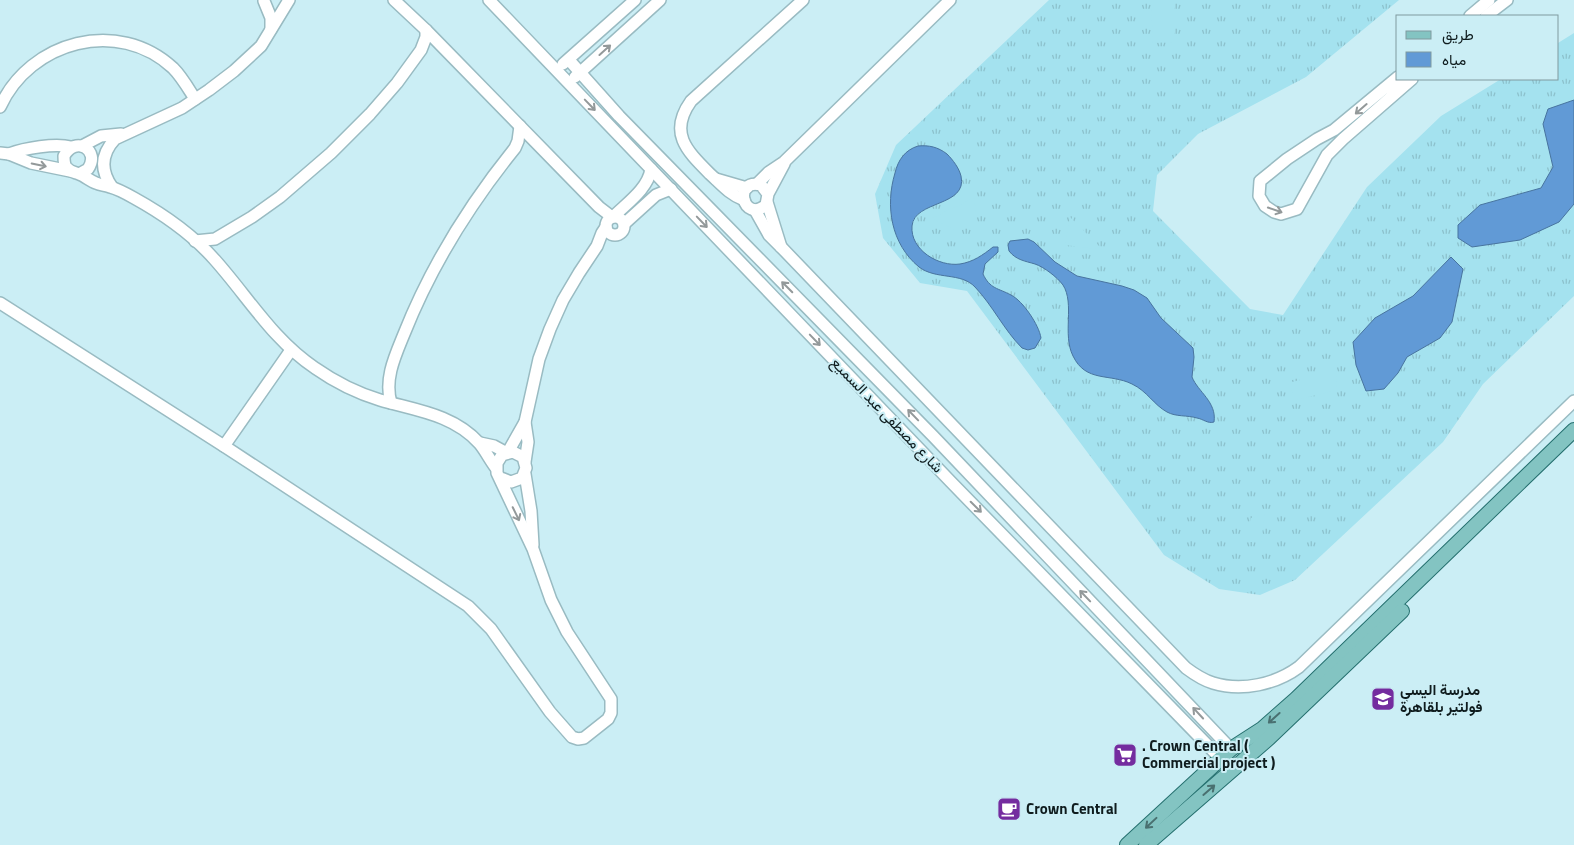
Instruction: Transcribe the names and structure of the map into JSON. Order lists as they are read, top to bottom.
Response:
{
  "streets": {
    "street": ["شارع مصطفى عبد السميع"]
  },
  "places": {
    "school or university": ["مدرسة اليسي فولتير بلقاهرة"],
    "supermarket": [". Crown Central ( Commercial project )"],
    "cafe": ["Crown Central"]
  },
  "legend": ["طريق", "مياه"]
}
